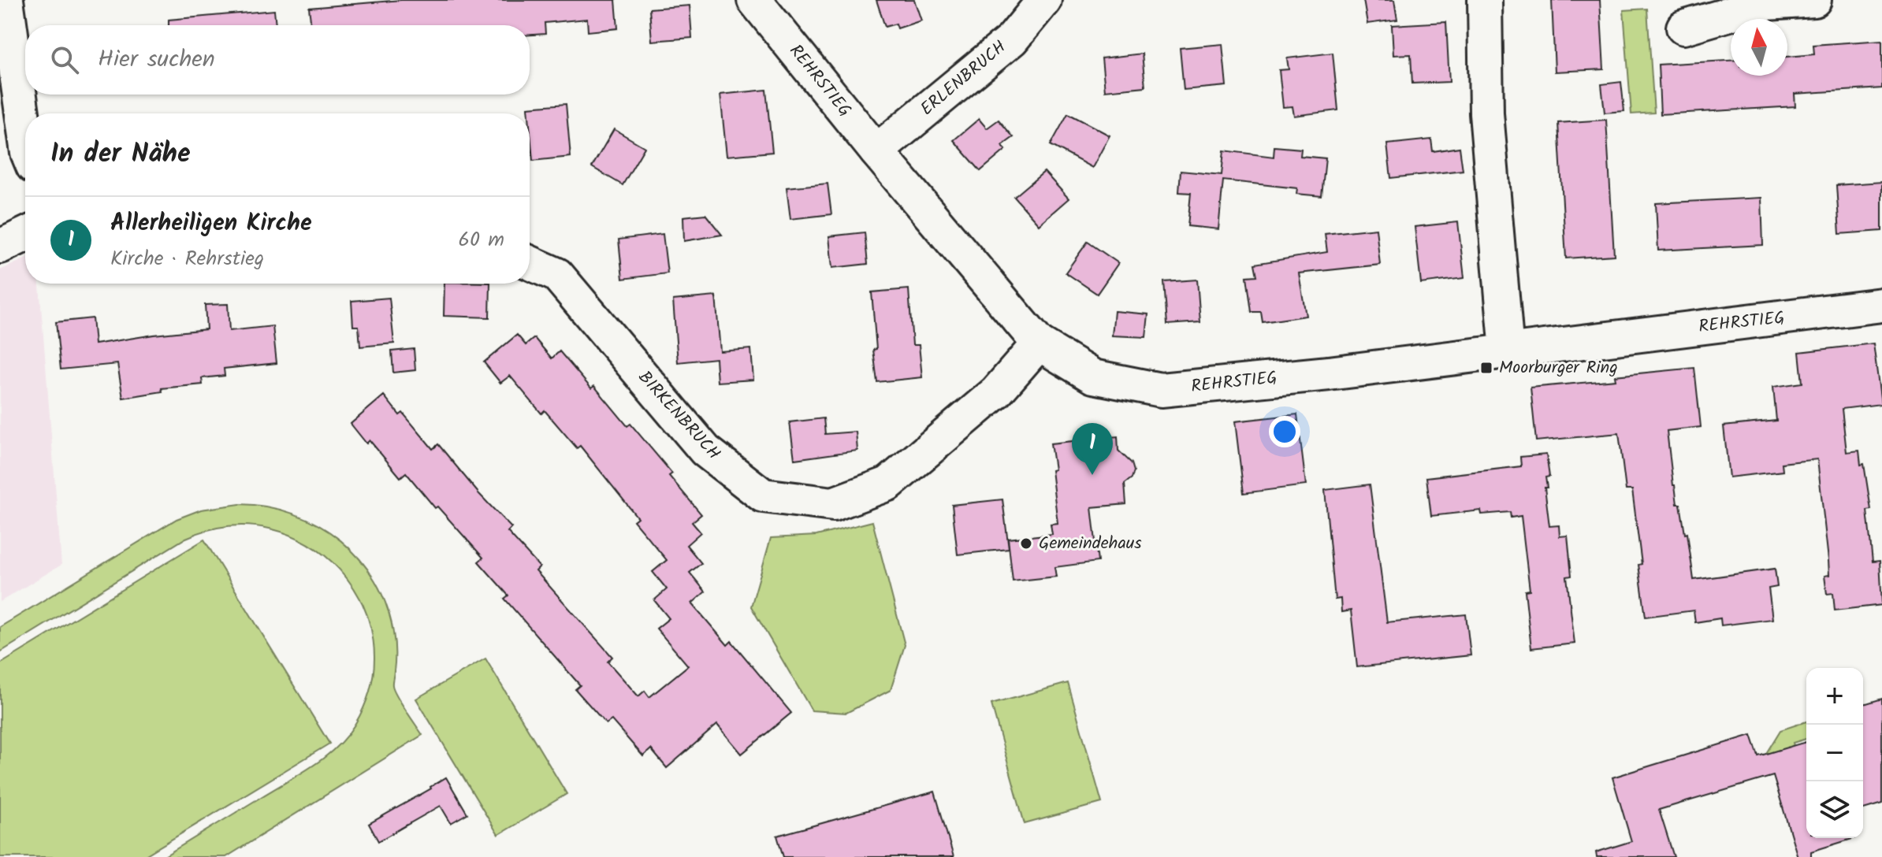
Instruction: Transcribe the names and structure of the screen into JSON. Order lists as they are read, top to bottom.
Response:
{
  "streets": {
    "street": ["ERLENBRUCH", "REHRSTIEG", "BIRKENBRUCH"]
  },
  "crossings": [
    ["ERLENBRUCH", "REHRSTIEG"],
    ["REHRSTIEG", "BIRKENBRUCH"]
  ],
  "places": {
    "transit": ["Moorburger Ring"],
    "other": ["Gemeindehaus"]
  },
  "north": "top",
  "page": {
    "search": "Hier suchen",
    "heading": "In der Nähe",
    "list": [
      {
        "mark": "1",
        "name": "Allerheiligen Kirche",
        "note": "Kirche · Rehrstieg",
        "value": "60 m"
      }
    ],
    "pins": "1",
    "map_buttons": ["+", "−"]
  }
}
